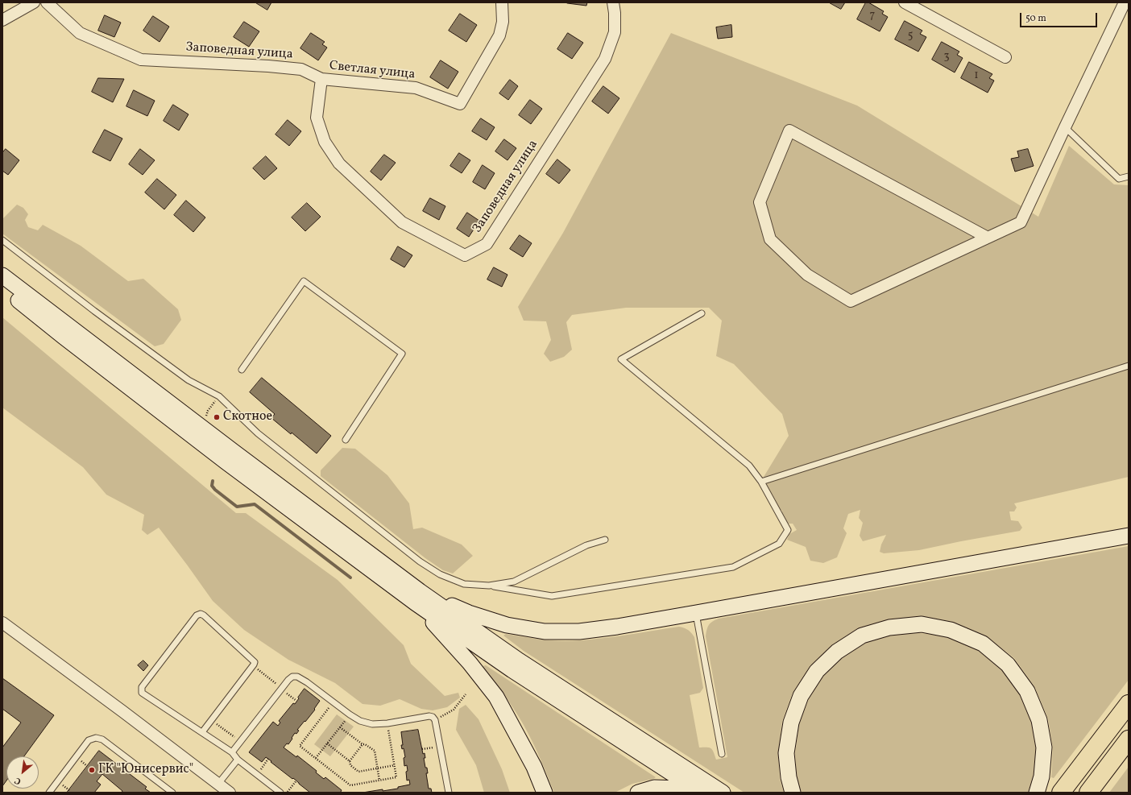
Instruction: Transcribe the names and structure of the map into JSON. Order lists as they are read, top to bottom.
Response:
{
  "streets": {
    "street": ["Заповедная улица", "Светлая улица"]
  },
  "crossings": [
    ["Заповедная улица", "Светлая улица"]
  ],
  "places": ["Скотное", "ГК \"Юнисервис\""],
  "house_numbers": [
    "7",
    "5",
    "3",
    "1"
  ],
  "scale_bar": "50 m",
  "north": "bottom left"
}
